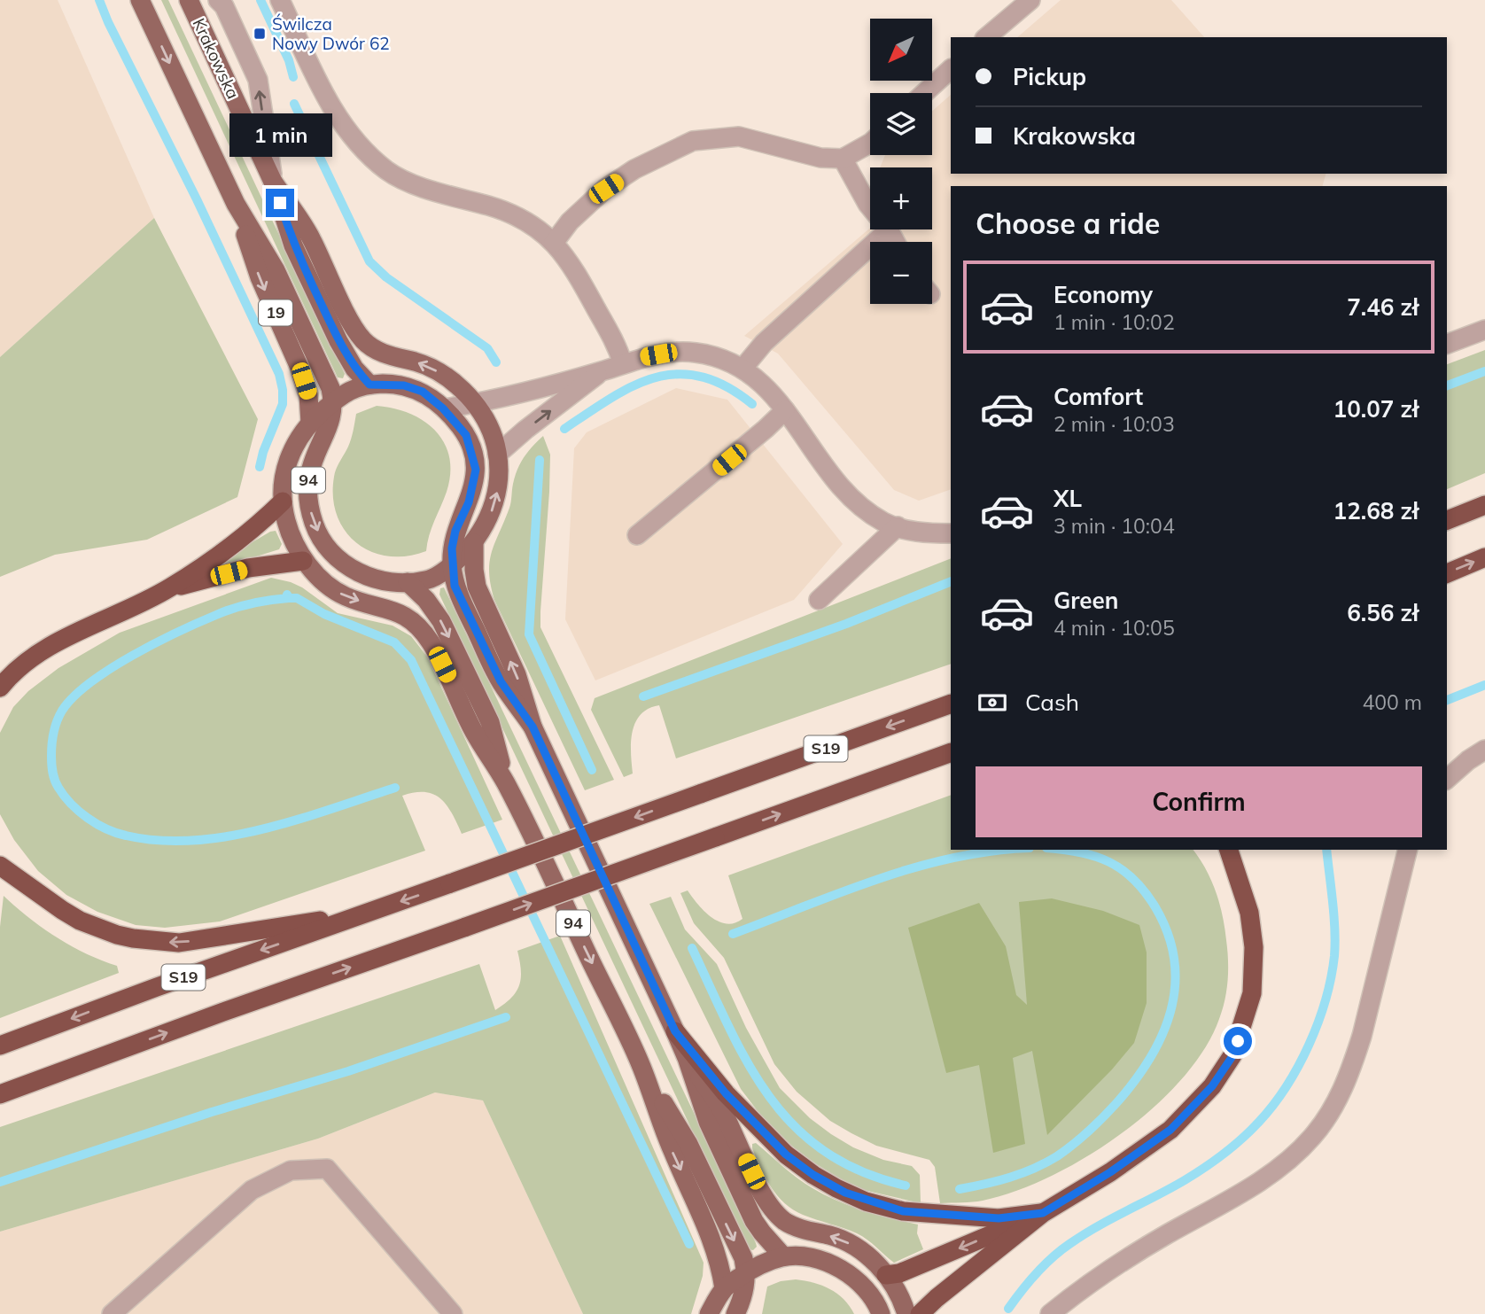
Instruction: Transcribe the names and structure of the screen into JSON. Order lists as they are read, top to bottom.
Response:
{
  "streets": {
    "highway": ["S19"],
    "main road": ["Krakowska", "19", "94"]
  },
  "crossings": [
    ["Krakowska", "19"],
    ["Krakowska", "94"]
  ],
  "places": {
    "transit": ["Świlcza Nowy Dwór 62"]
  },
  "north": "bottom left",
  "page": {
    "map_buttons": ["+", "−"],
    "banner": ["Pickup", "Krakowska"],
    "bubble": "1 min",
    "heading": "Choose a ride",
    "list": [
      {
        "name": "Economy",
        "note": "1 min · 10:02",
        "value": "7.46 zł"
      },
      {
        "name": "Comfort",
        "note": "2 min · 10:03",
        "value": "10.07 zł"
      },
      {
        "name": "XL",
        "note": "3 min · 10:04",
        "value": "12.68 zł"
      },
      {
        "name": "Green",
        "note": "4 min · 10:05",
        "value": "6.56 zł"
      }
    ],
    "pay": ["Cash", "400 m"],
    "buttons": "Confirm"
  }
}
